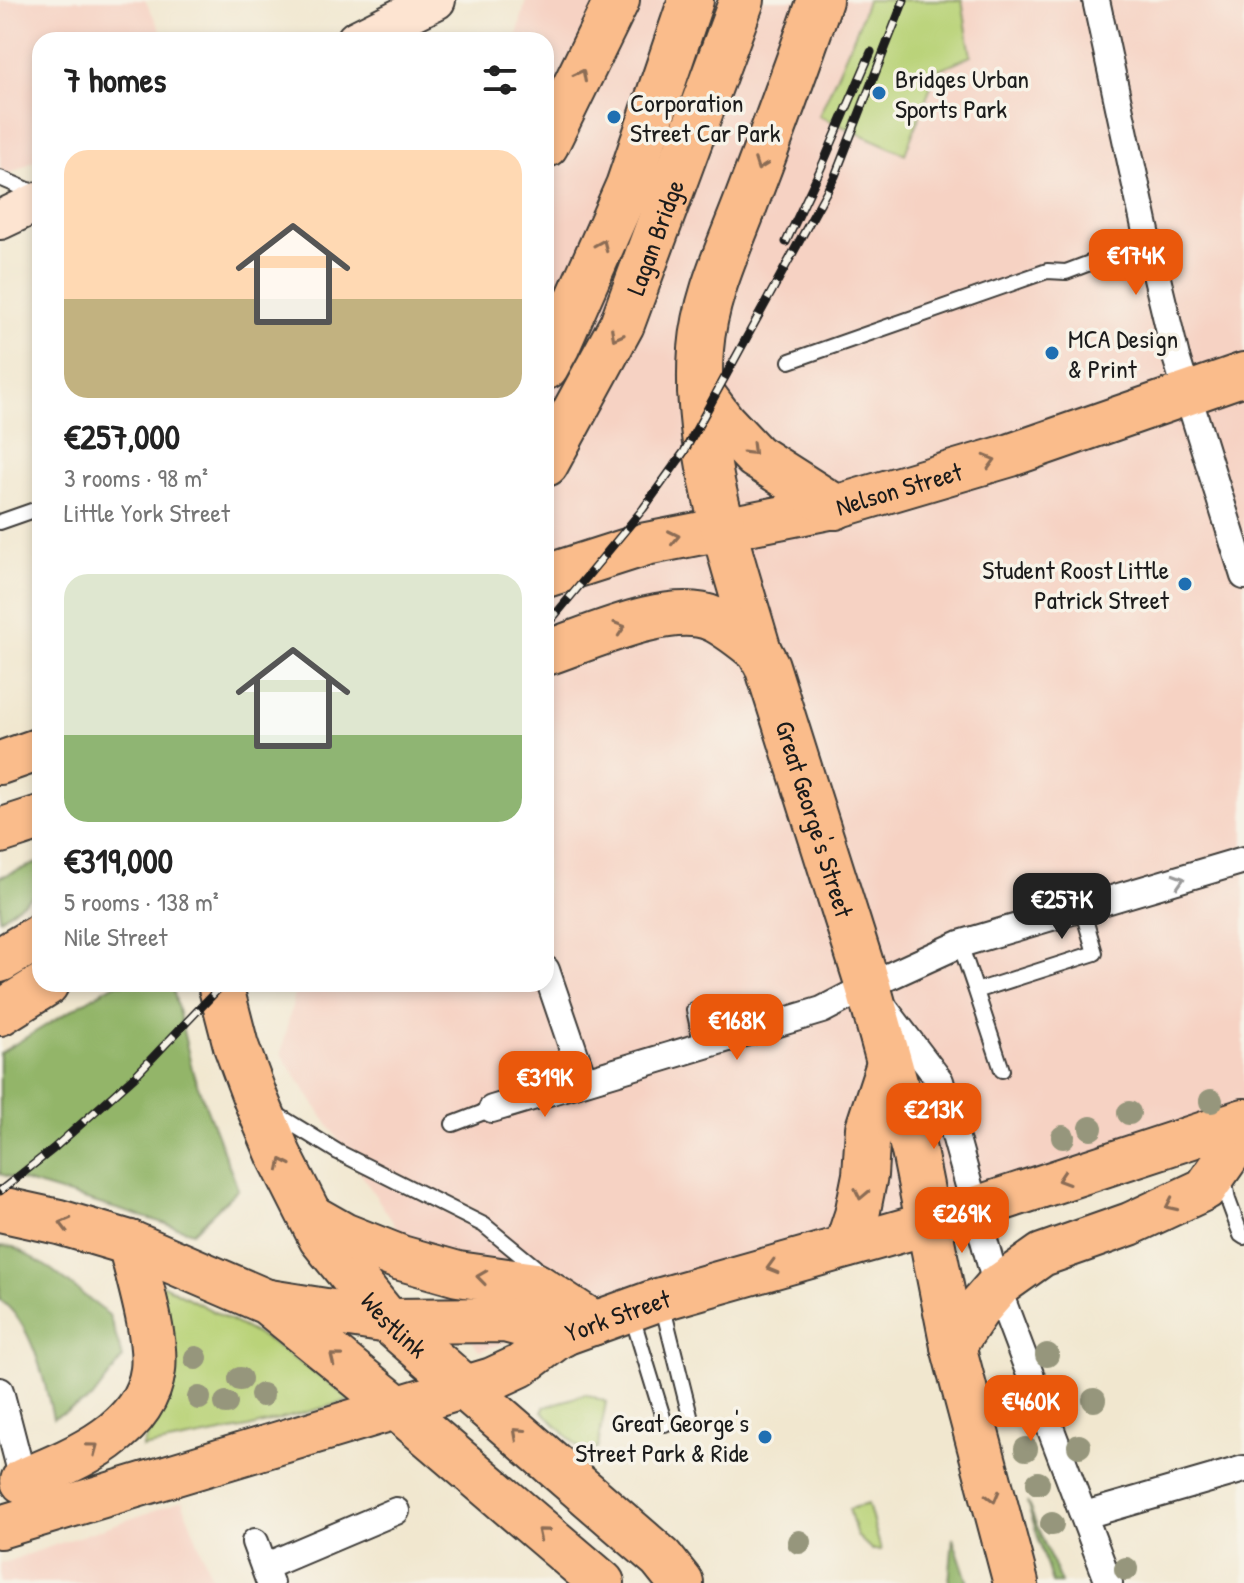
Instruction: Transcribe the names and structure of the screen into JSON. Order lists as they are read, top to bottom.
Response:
{
  "streets": {
    "highway": ["Lagan Bridge", "Great George's Street", "Westlink"],
    "main road": ["Nelson Street", "York Street"]
  },
  "crossings": [
    ["Nelson Street", "Great George's Street"],
    ["Great George's Street", "York Street"],
    ["York Street", "Westlink"]
  ],
  "one_way": ["Nelson Street"],
  "places": [
    "Bridges Urban Sports Park",
    "Corporation Street Car Park",
    "MCA Design & Print",
    "Student Roost Little Patrick Street",
    "Great George's Street Park & Ride"
  ],
  "page": {
    "heading": "7 homes",
    "list": [
      {
        "name": "€257,000",
        "note": "3 rooms · 98 m² · Little York Street"
      },
      {
        "name": "€319,000",
        "note": "5 rooms · 138 m² · Nile Street"
      }
    ],
    "price": [
      "€174K",
      "€257K",
      "€168K",
      "€319K",
      "€213K",
      "€269K",
      "€460K"
    ]
  }
}
